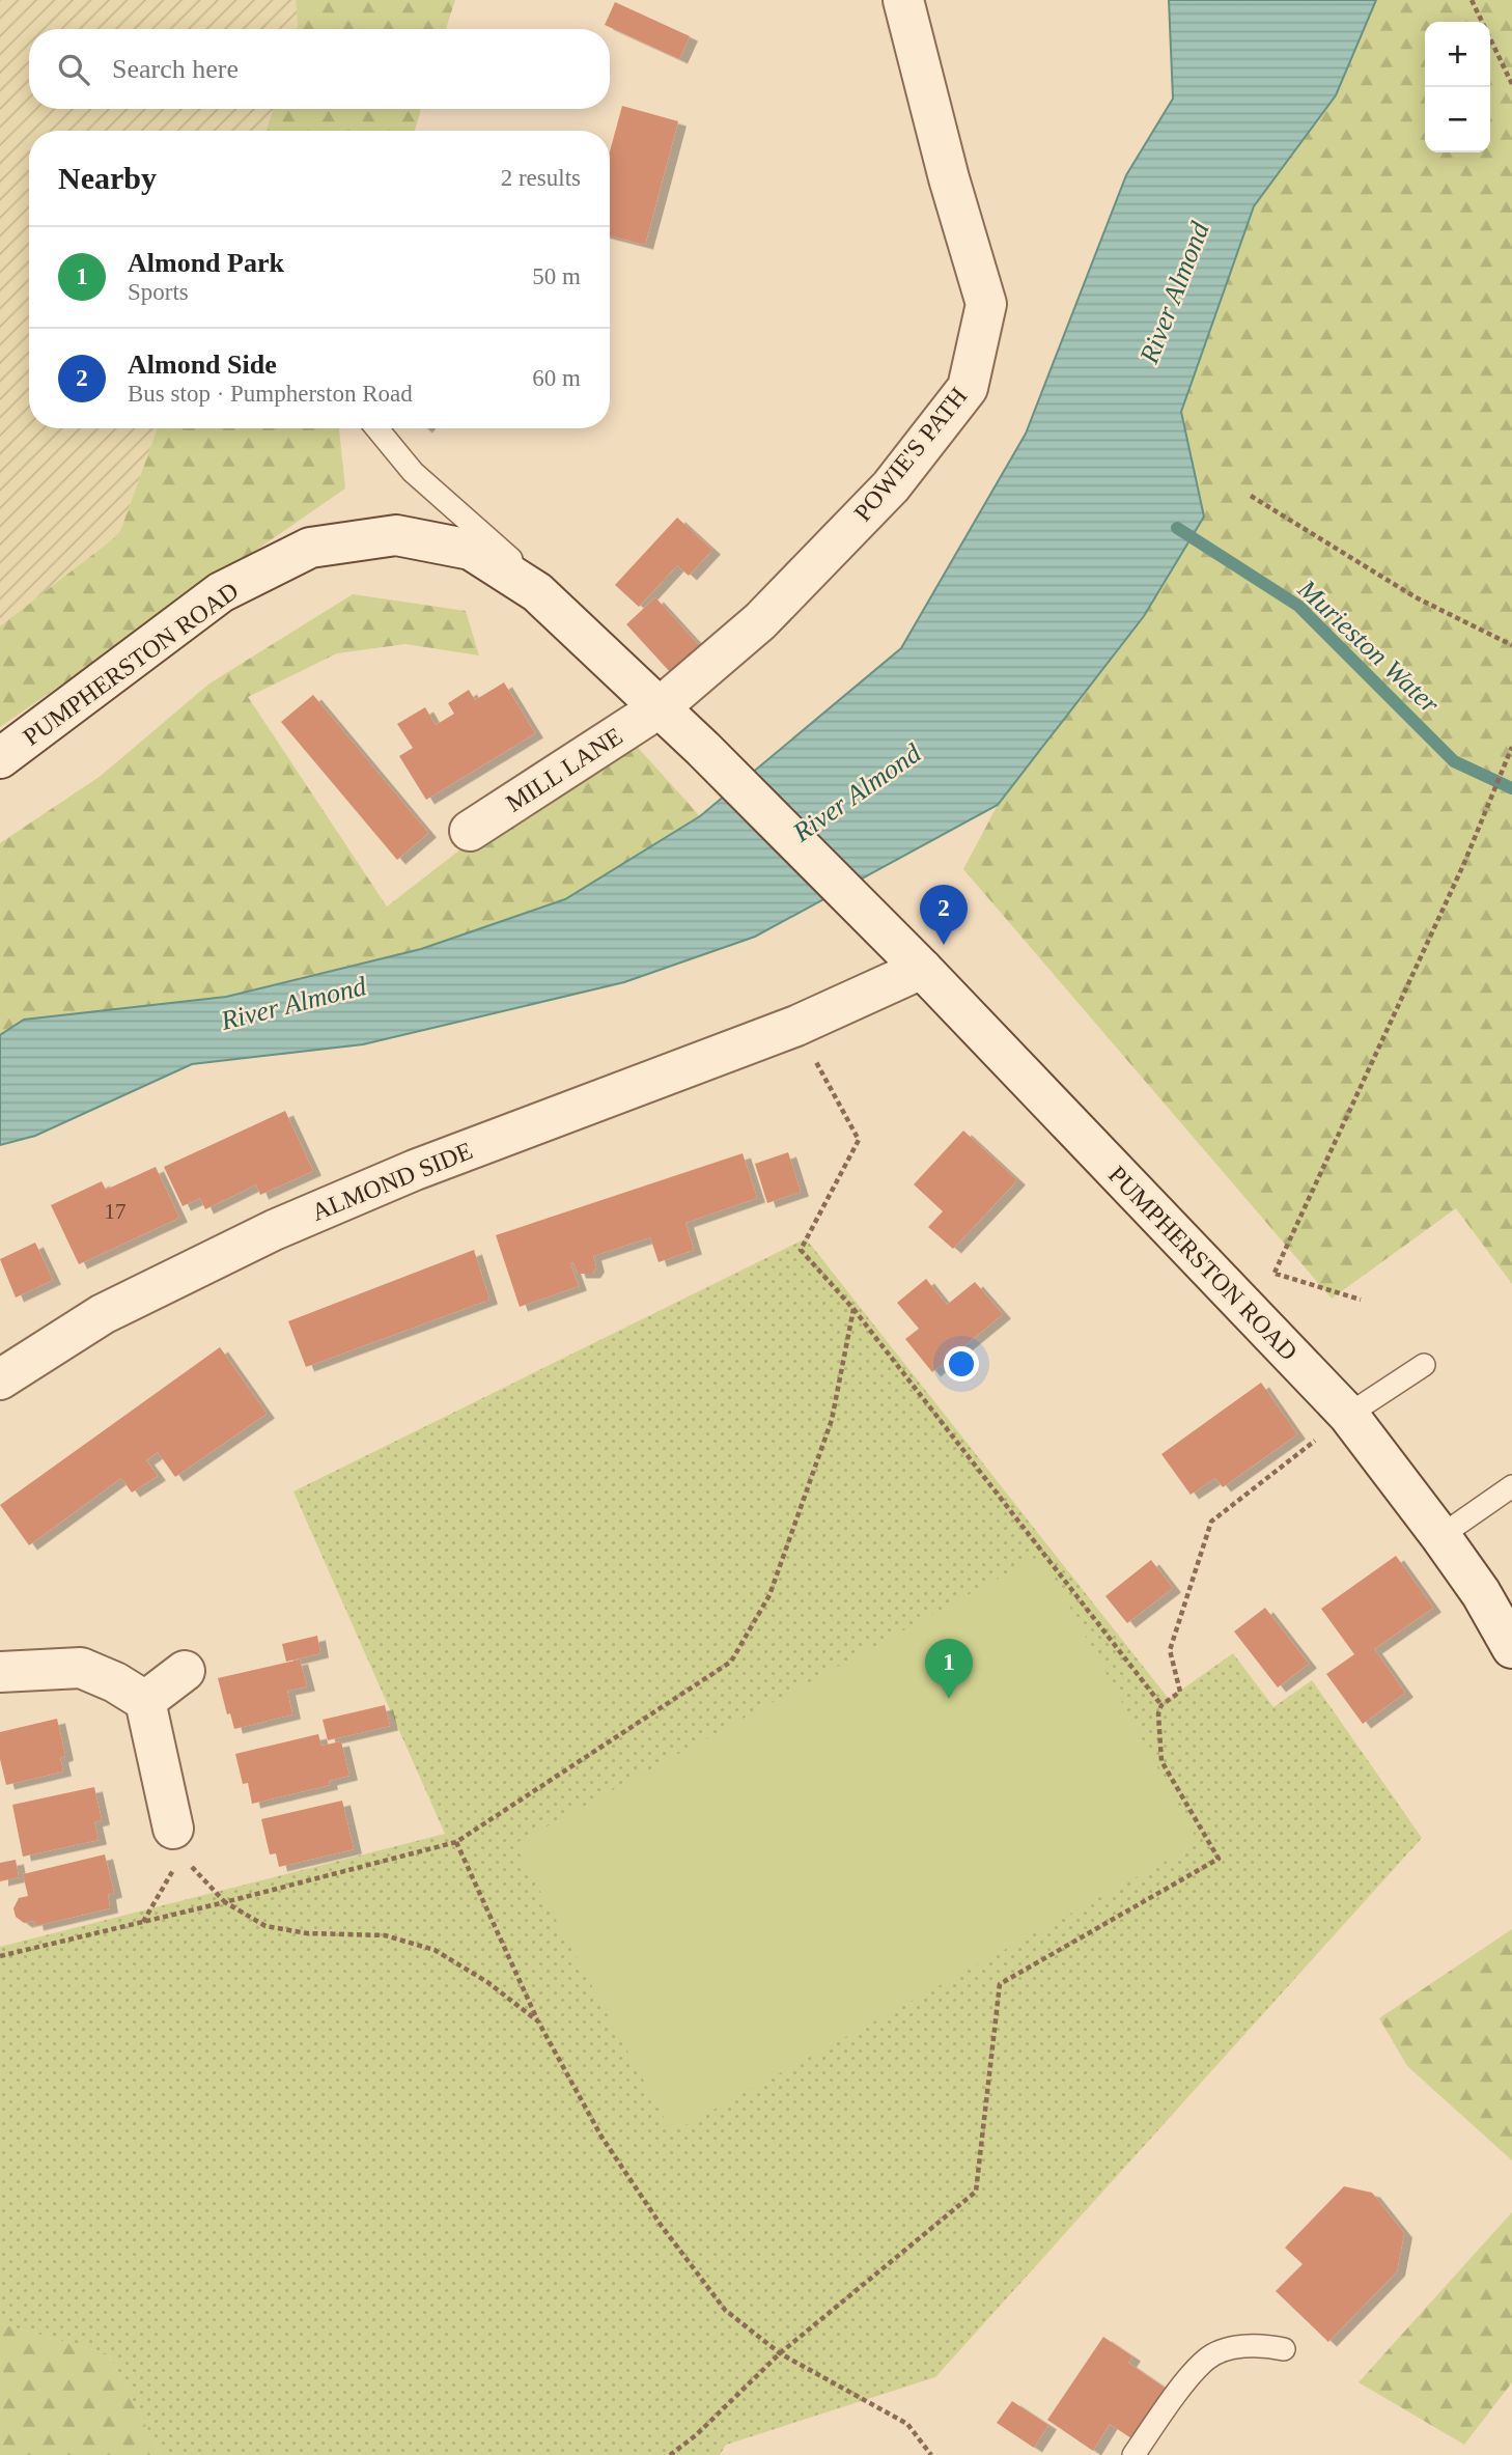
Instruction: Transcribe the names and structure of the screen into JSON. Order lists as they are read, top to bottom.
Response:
{
  "streets": {
    "street": [
      "POWIE'S PATH",
      "PUMPHERSTON ROAD",
      "MILL LANE",
      "ALMOND SIDE"
    ]
  },
  "crossings": [
    ["POWIE'S PATH", "PUMPHERSTON ROAD"],
    ["POWIE'S PATH", "MILL LANE"],
    ["PUMPHERSTON ROAD", "MILL LANE"],
    ["PUMPHERSTON ROAD", "ALMOND SIDE"]
  ],
  "water": ["River Almond", "Murieston Water"],
  "house_numbers": ["17"],
  "page": {
    "map_buttons": ["+", "−"],
    "search": "Search here",
    "heading": ["Nearby", "2 results"],
    "list": [
      {
        "mark": "1",
        "name": "Almond Park",
        "note": "Sports",
        "value": "50 m"
      },
      {
        "mark": "2",
        "name": "Almond Side",
        "note": "Bus stop · Pumpherston Road",
        "value": "60 m"
      }
    ],
    "pins": ["2", "1"]
  }
}
